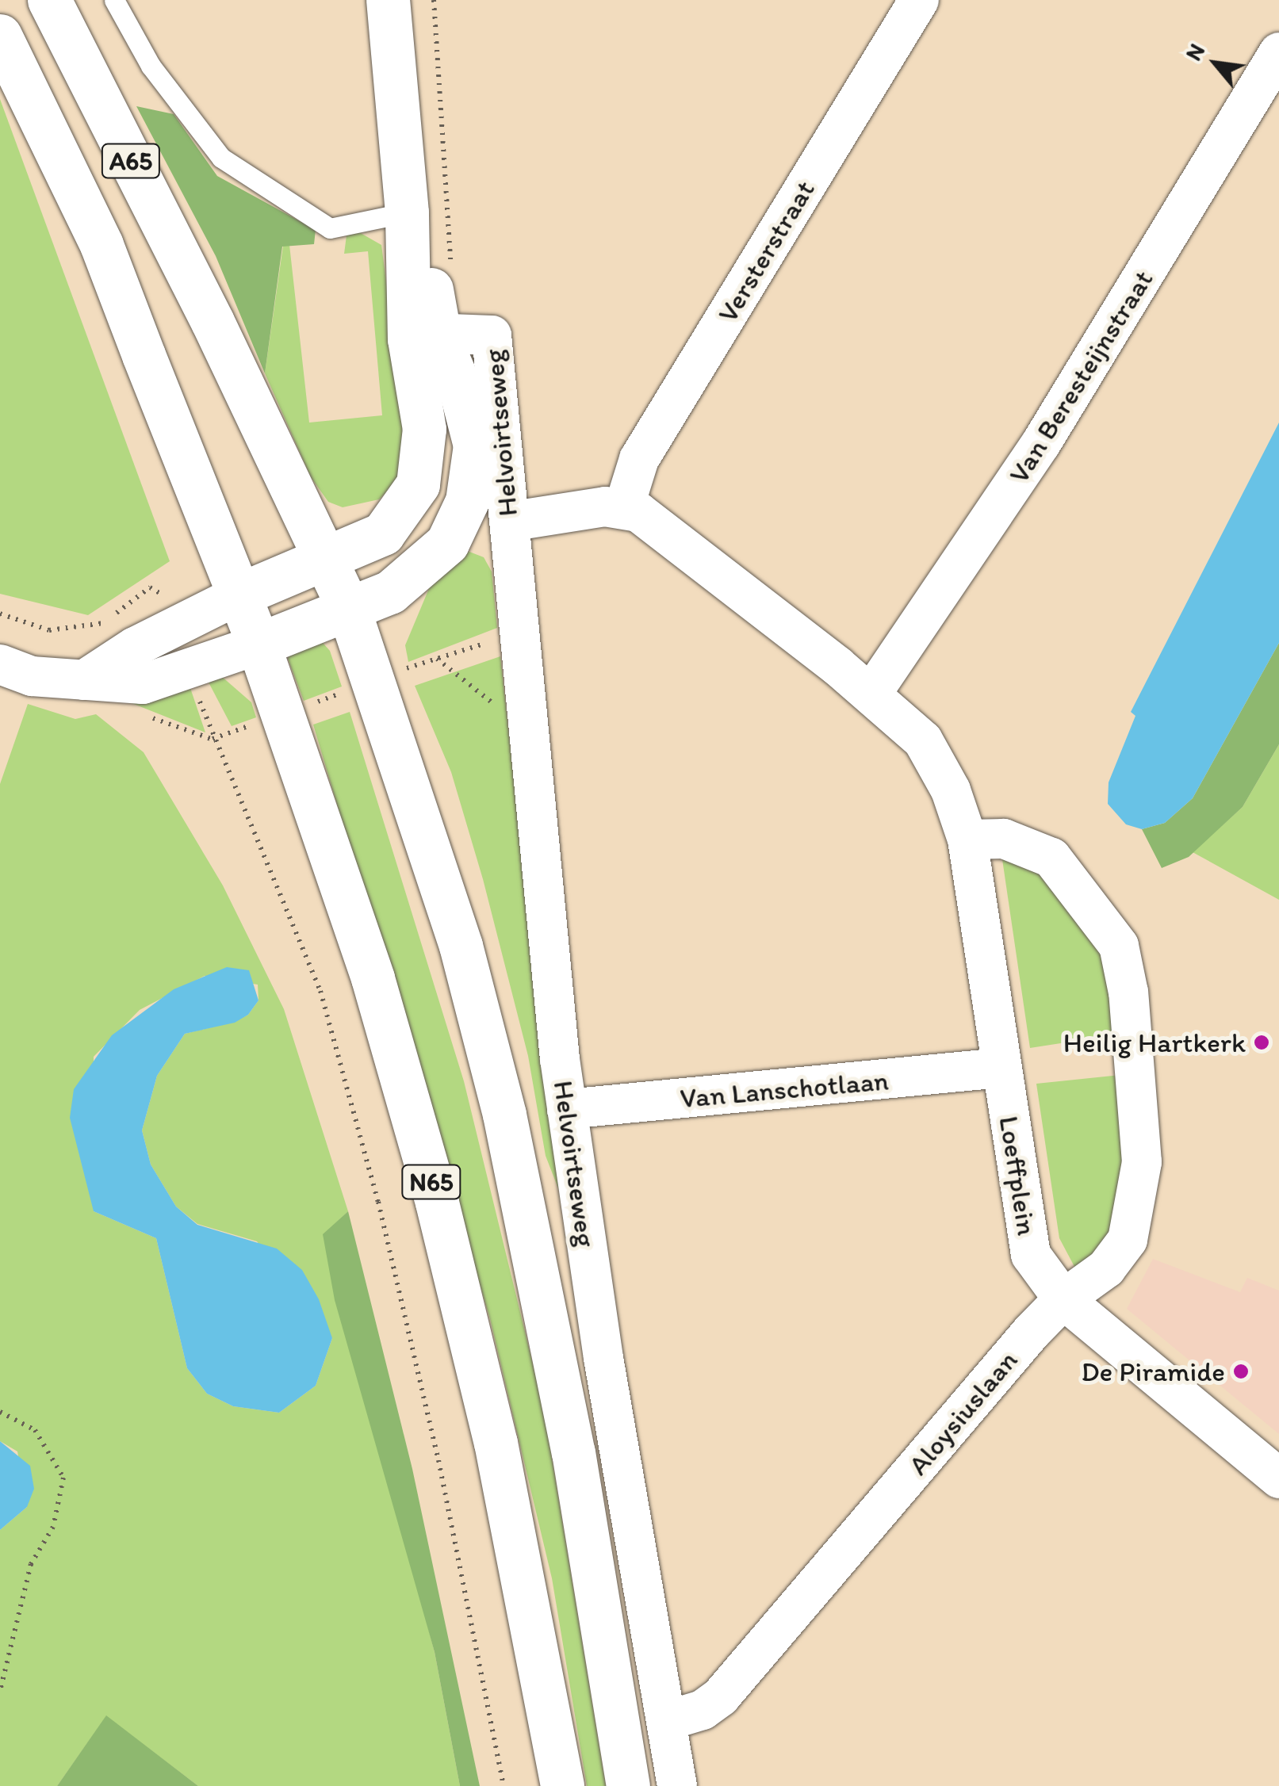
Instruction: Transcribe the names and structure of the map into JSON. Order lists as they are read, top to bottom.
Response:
{
  "streets": {
    "main road": ["A65", "Helvoirtseweg", "N65"],
    "street": [
      "Versterstraat",
      "Van Beresteijnstraat",
      "Van Lanschotlaan",
      "Loeffplein",
      "Aloysiuslaan"
    ]
  },
  "crossings": [
    ["A65", "Helvoirtseweg"],
    ["A65", "N65"],
    ["Versterstraat", "Loeffplein"],
    ["Van Beresteijnstraat", "Loeffplein"],
    ["Helvoirtseweg", "Van Lanschotlaan"],
    ["Helvoirtseweg", "N65"],
    ["Helvoirtseweg", "Aloysiuslaan"],
    ["Van Lanschotlaan", "Loeffplein"],
    ["Loeffplein", "Aloysiuslaan"]
  ],
  "places": ["Heilig Hartkerk", "De Piramide"],
  "north": "top left"
}
